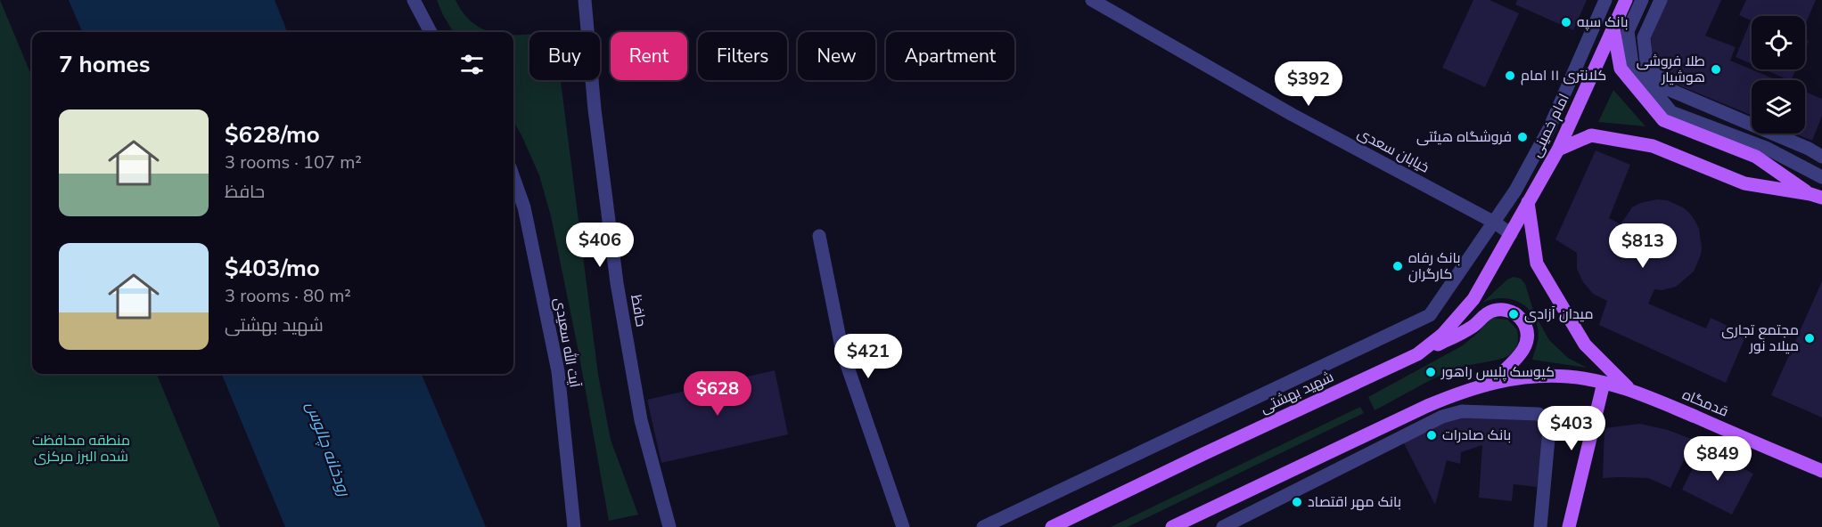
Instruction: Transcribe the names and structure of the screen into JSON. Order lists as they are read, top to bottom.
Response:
{
  "streets": {
    "main road": ["امام خمینی", "شهید بهشتی", "قدمگاه"],
    "street": ["خیابان سعدی", "حافظ", "آیت الله سعیدی"]
  },
  "crossings": [
    ["امام خمینی", "خیابان سعدی"],
    ["امام خمینی", "شهید بهشتی"],
    ["خیابان سعدی", "شهید بهشتی"]
  ],
  "water": ["رودخانه چالوس"],
  "parks": ["منطقه محافظت شده البرز مرکزی"],
  "places": [
    "بانک سپه",
    "طلا فروشی هوشیار",
    "کلانتری ۱۱ امام",
    "فروشگاه هیئتی",
    "بانک رفاه کارگران",
    "میدان آزادی",
    "مجتمع تجاری میلاد نور",
    "کیوسک پلیس راهور",
    "بانک صادرات",
    "بانک مهر اقتصاد"
  ],
  "page": {
    "chip": [
      "Buy",
      "Rent",
      "Filters",
      "New",
      "Apartment"
    ],
    "heading": "7 homes",
    "price": [
      "$392",
      "$406",
      "$813",
      "$421",
      "$628",
      "$403",
      "$849"
    ],
    "list": [
      {
        "name": "$628/mo",
        "note": "3 rooms · 107 m² · حافظ"
      },
      {
        "name": "$403/mo",
        "note": "3 rooms · 80 m² · شهید بهشتی"
      }
    ]
  }
}
